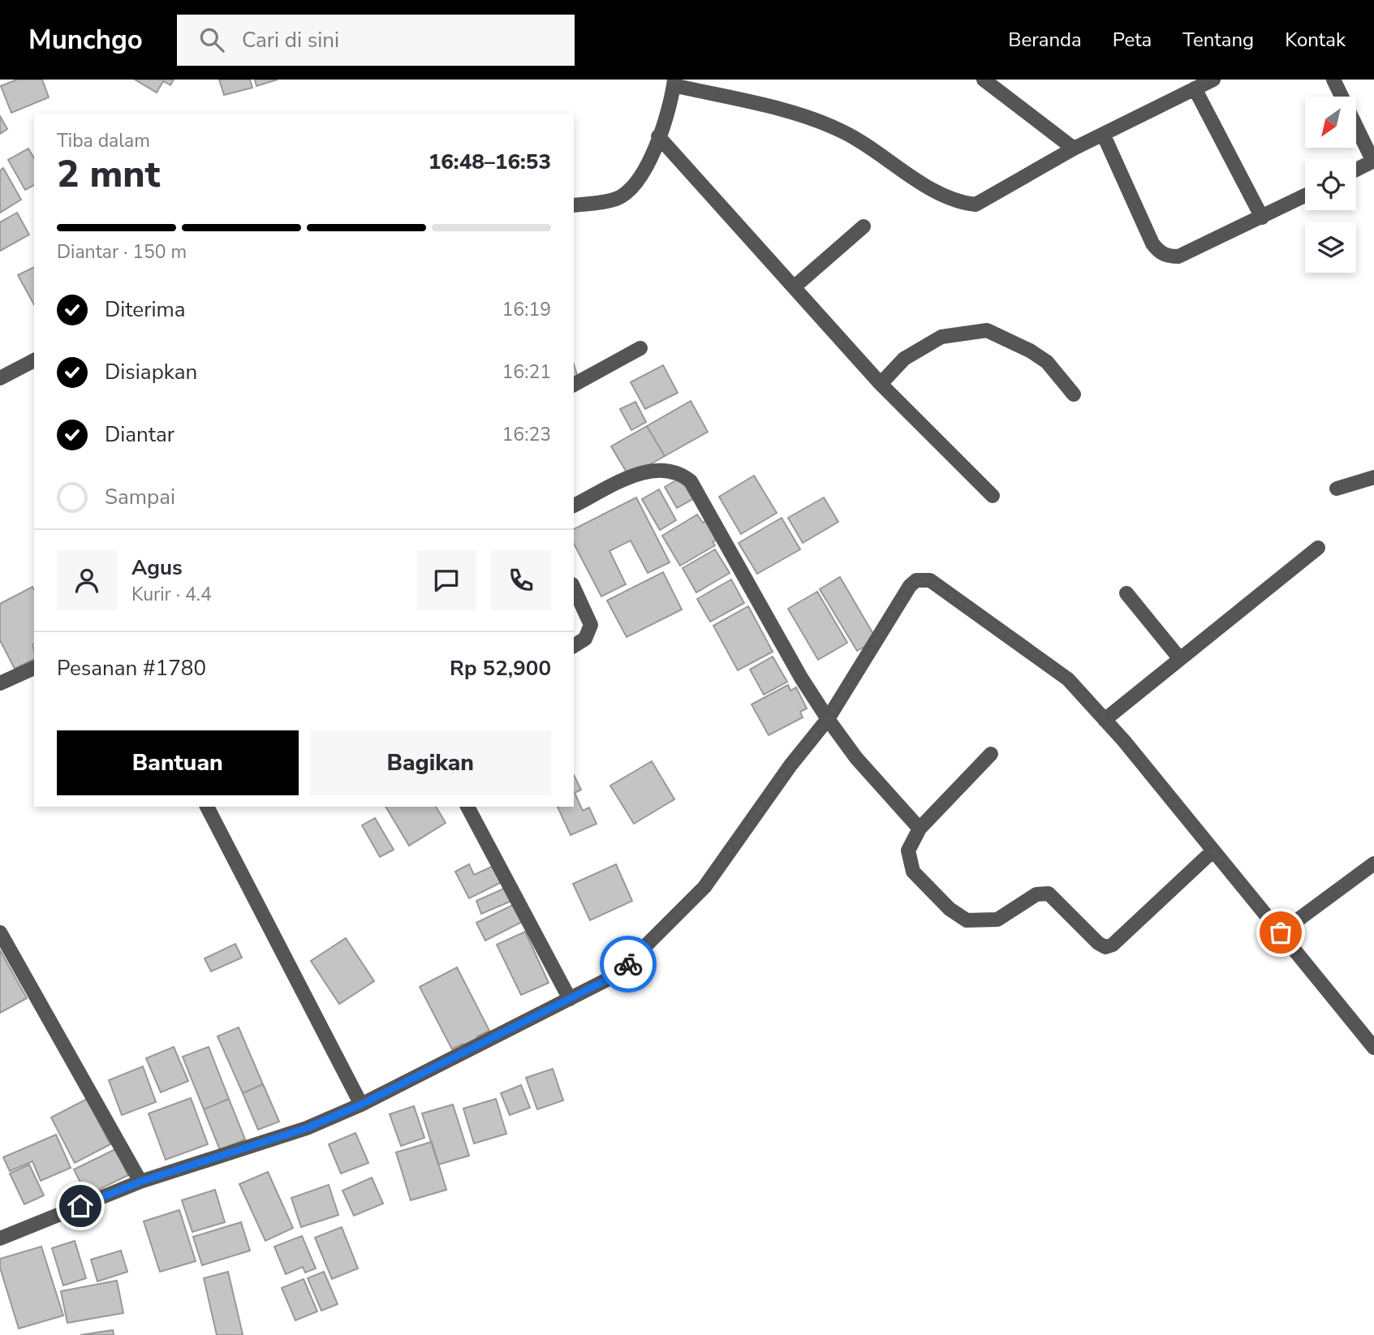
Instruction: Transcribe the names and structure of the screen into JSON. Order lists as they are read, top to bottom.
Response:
{
  "north": "bottom left",
  "page": {
    "header": "Munchgo",
    "search": "Cari di sini",
    "nav": [
      "Beranda",
      "Peta",
      "Tentang",
      "Kontak"
    ],
    "heading": ["2 mnt", "Tiba dalam", "16:48–16:53"],
    "panel": [
      "Agus",
      "Kurir · 4.4",
      "Pesanan #1780",
      "Rp 52,900"
    ],
    "bar": "Diantar · 150 m",
    "list": [
      ["Diterima", "16:19"],
      ["Disiapkan", "16:21"],
      ["Diantar", "16:23"],
      "Sampai"
    ],
    "buttons": ["Bantuan", "Bagikan"]
  }
}
